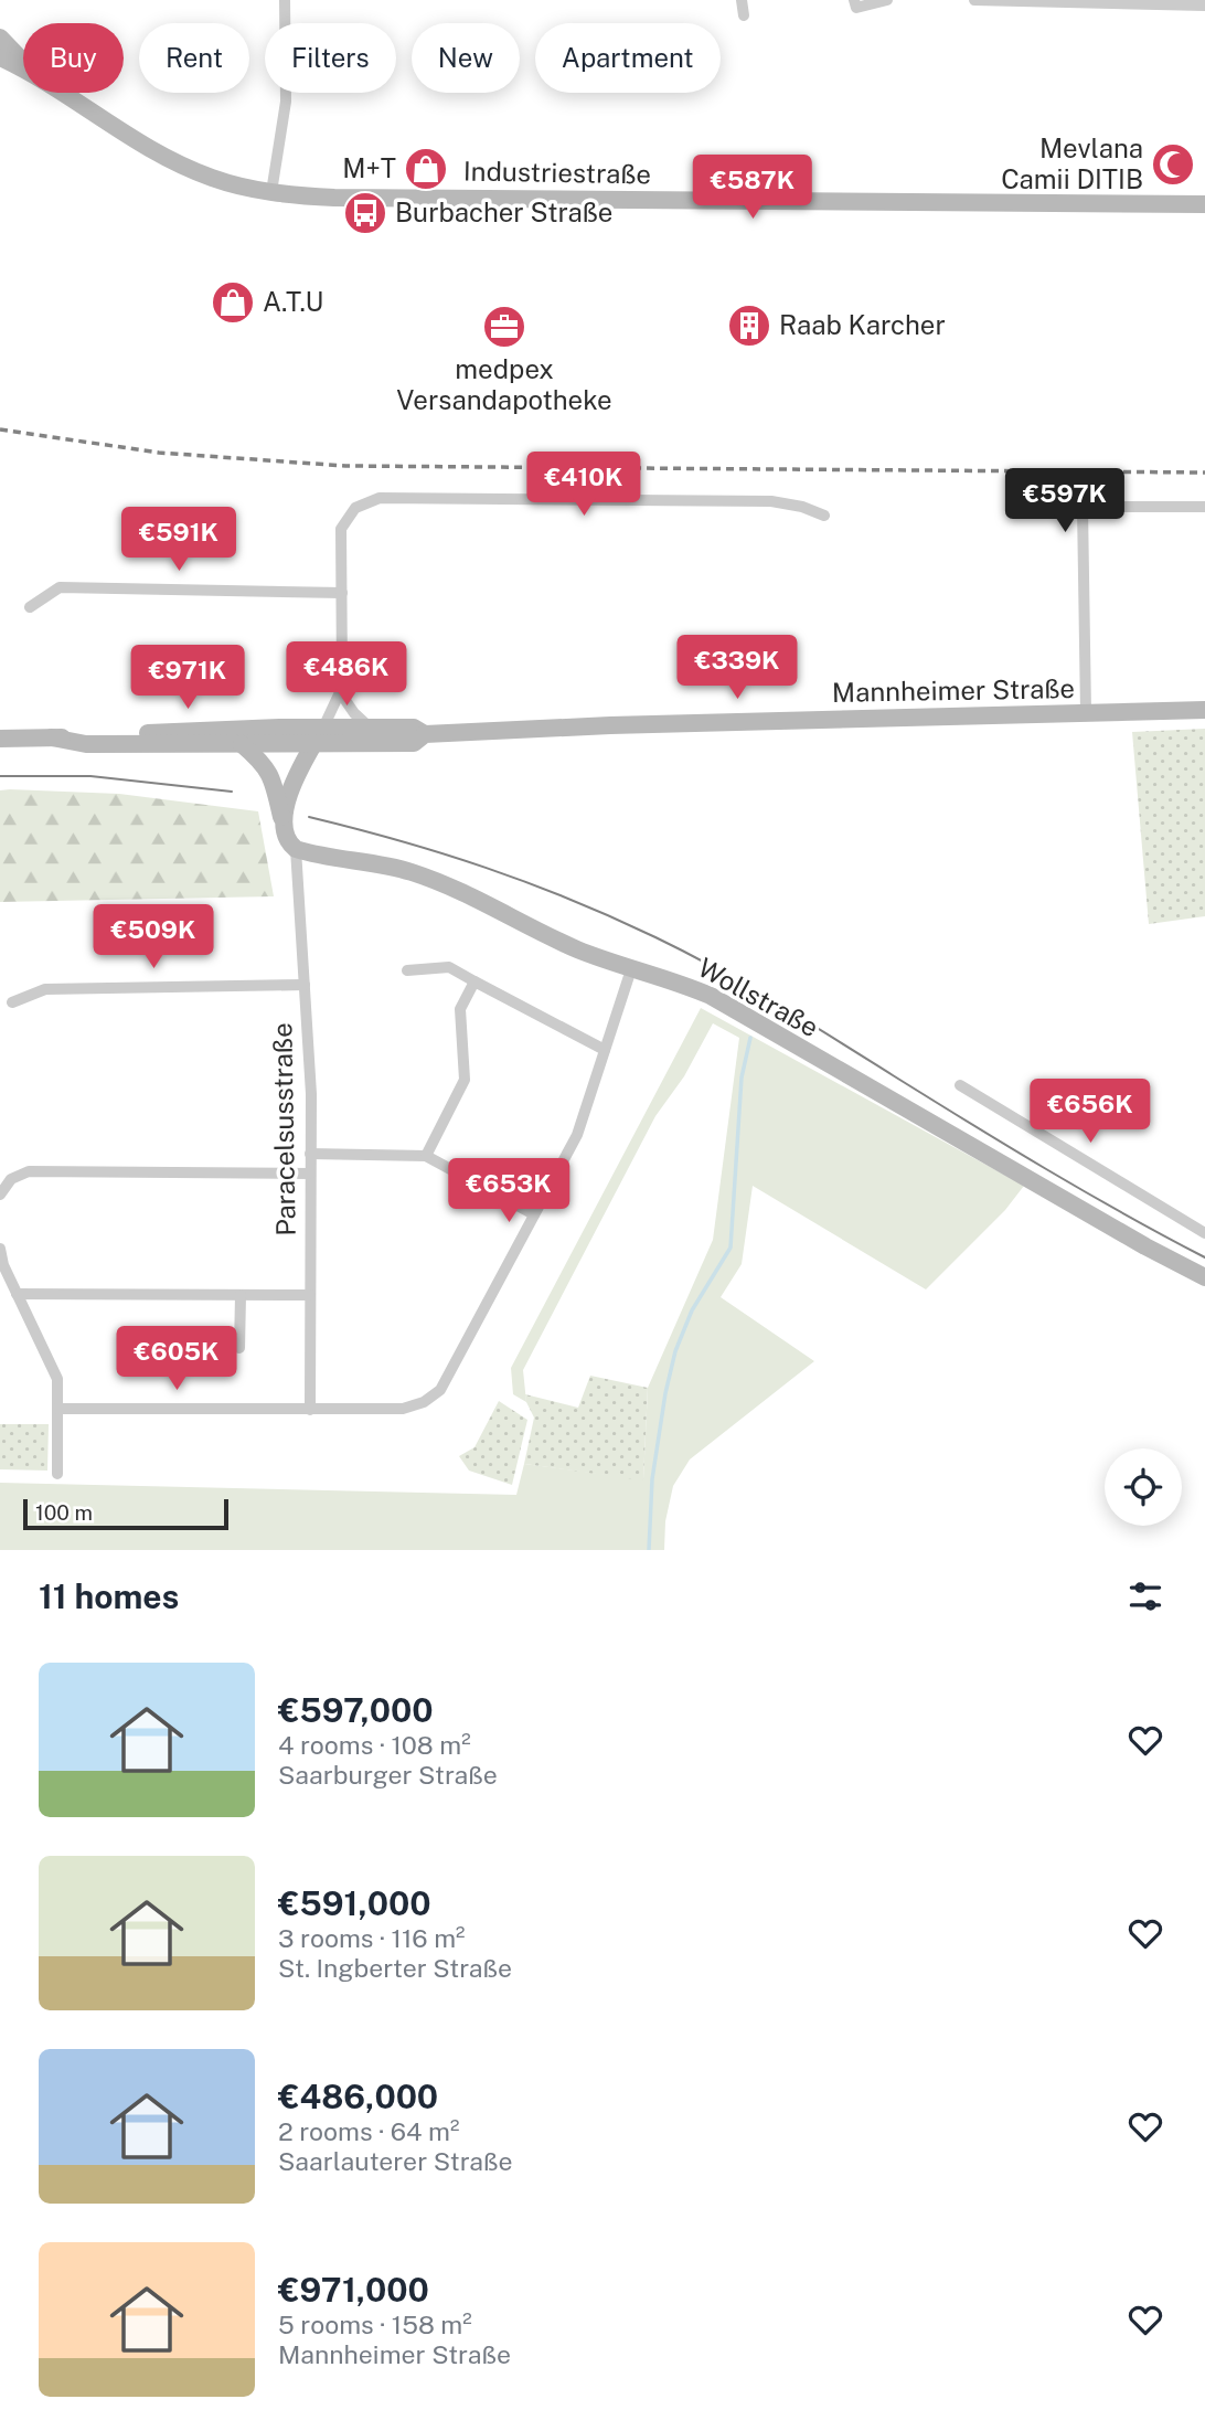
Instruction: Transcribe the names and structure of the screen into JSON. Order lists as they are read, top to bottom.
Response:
{
  "streets": {
    "street": [
      "Industriestraße",
      "Mannheimer Straße",
      "Wollstraße",
      "Paracelsusstraße"
    ]
  },
  "crossings": [
    ["Wollstraße", "Paracelsusstraße"]
  ],
  "places": {
    "mosque": ["Mevlana Camii DITIB"],
    "shop": ["M+T", "A.T.U"],
    "bus stop": ["Burbacher Straße"],
    "building": ["Raab Karcher"],
    "office": ["medpex Versandapotheke"]
  },
  "scale_bar": "100 m",
  "page": {
    "chip": [
      "Buy",
      "Rent",
      "Filters",
      "New",
      "Apartment"
    ],
    "price": [
      "€587K",
      "€410K",
      "€597K",
      "€591K",
      "€339K",
      "€486K",
      "€971K",
      "€509K",
      "€656K",
      "€653K",
      "€605K"
    ],
    "scale": "100 m",
    "heading": "11 homes",
    "list": [
      {
        "name": "€597,000",
        "note": "4 rooms · 108 m² · Saarburger Straße"
      },
      {
        "name": "€591,000",
        "note": "3 rooms · 116 m² · St. Ingberter Straße"
      },
      {
        "name": "€486,000",
        "note": "2 rooms · 64 m² · Saarlauterer Straße"
      },
      {
        "name": "€971,000",
        "note": "5 rooms · 158 m² · Mannheimer Straße"
      }
    ]
  }
}
